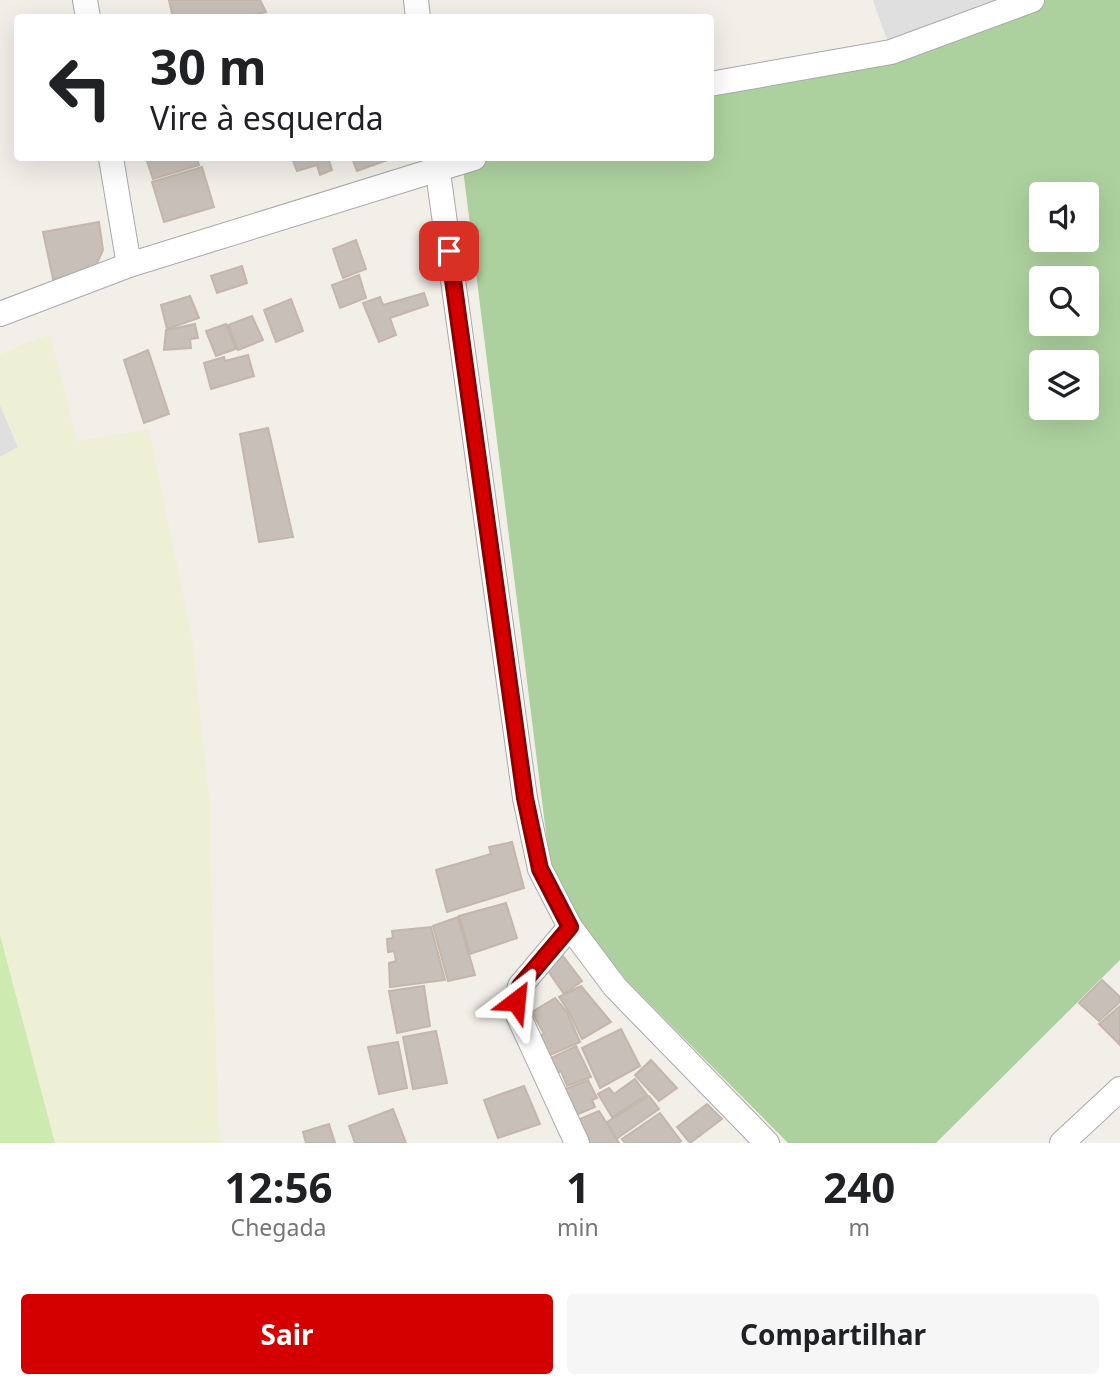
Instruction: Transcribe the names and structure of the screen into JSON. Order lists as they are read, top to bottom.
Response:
{
  "page": {
    "turn": ["30 m", "Vire à esquerda"],
    "eta": [
      "12:56",
      "Chegada",
      "1",
      "min",
      "240",
      "m"
    ],
    "buttons": ["Sair", "Compartilhar"]
  }
}
